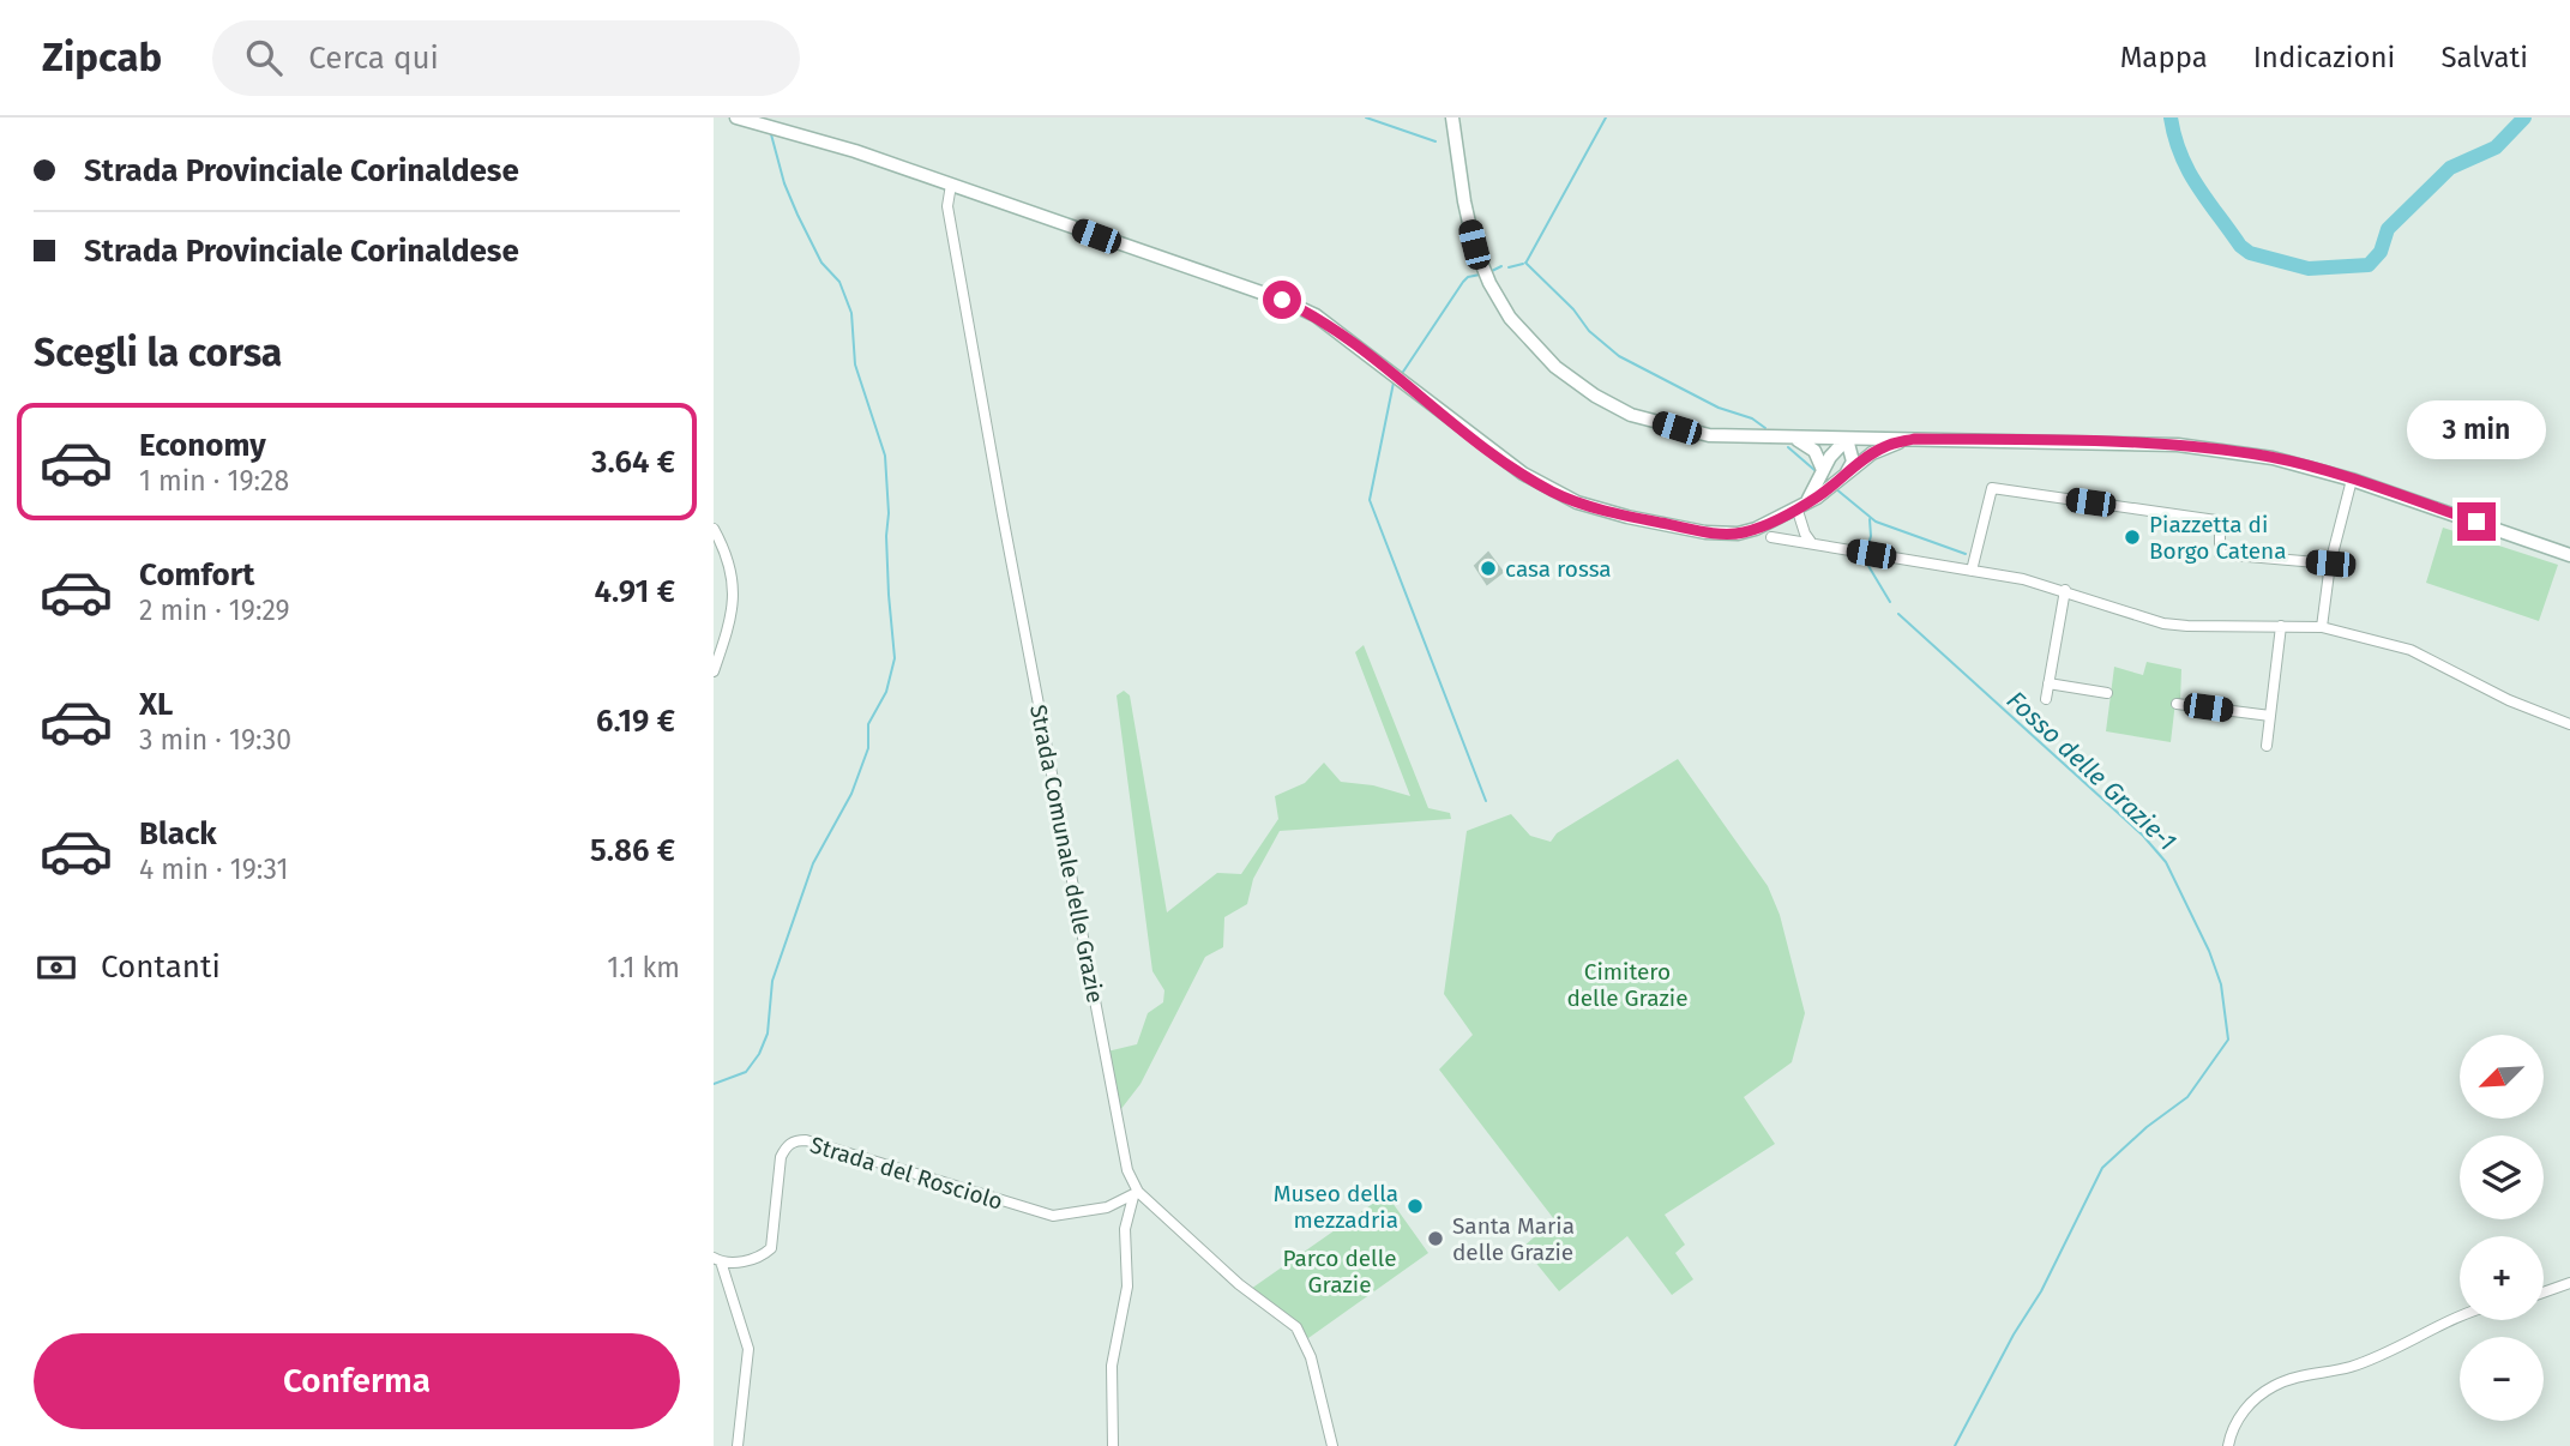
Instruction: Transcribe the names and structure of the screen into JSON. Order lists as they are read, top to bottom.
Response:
{
  "streets": {
    "street": ["Strada Comunale delle Grazie", "Strada del Rosciolo"]
  },
  "crossings": [
    ["Strada Comunale delle Grazie", "Strada del Rosciolo"]
  ],
  "water": ["Fosso delle Grazie-1"],
  "parks": ["Cimitero delle Grazie", "Parco delle Grazie"],
  "places": [
    "Piazzetta di Borgo Catena",
    "casa rossa",
    "Museo della mezzadria",
    "Santa Maria delle Grazie"
  ],
  "north": "bottom left",
  "page": {
    "header": "Zipcab",
    "search": "Cerca qui",
    "nav": ["Mappa", "Indicazioni", "Salvati"],
    "banner": ["Strada Provinciale Corinaldese", "Strada Provinciale Corinaldese"],
    "heading": "Scegli la corsa",
    "bubble": "3 min",
    "list": [
      {
        "name": "Economy",
        "note": "1 min · 19:28",
        "value": "3.64 €"
      },
      {
        "name": "Comfort",
        "note": "2 min · 19:29",
        "value": "4.91 €"
      },
      {
        "name": "XL",
        "note": "3 min · 19:30",
        "value": "6.19 €"
      },
      {
        "name": "Black",
        "note": "4 min · 19:31",
        "value": "5.86 €"
      }
    ],
    "pay": ["Contanti", "1.1 km"],
    "map_buttons": ["+", "−"],
    "buttons": "Conferma"
  }
}
